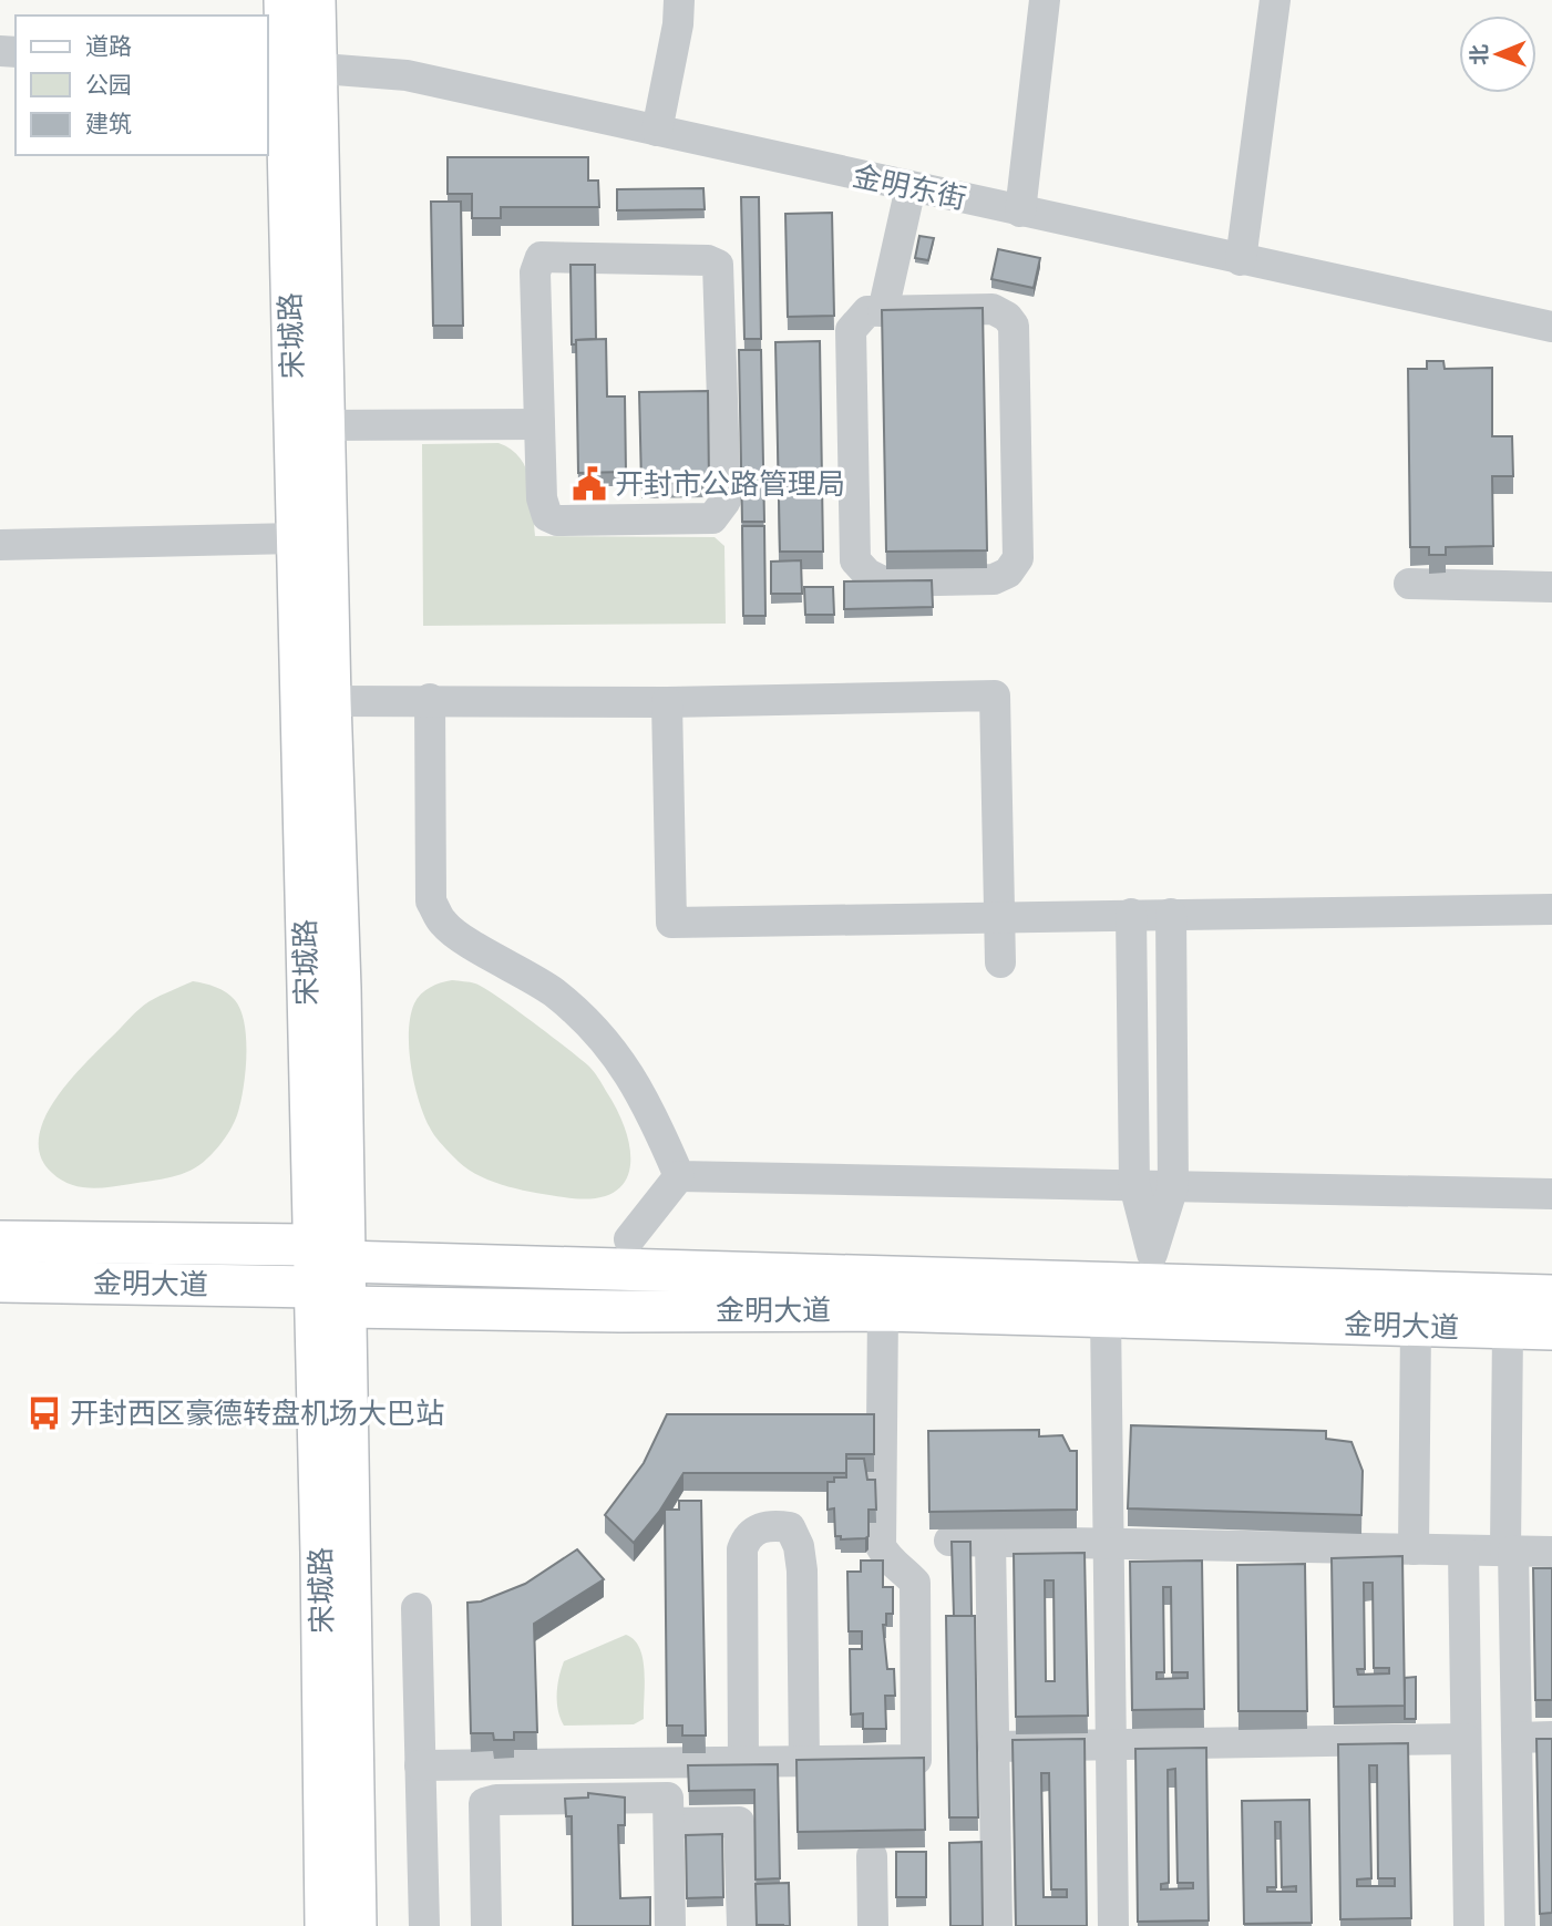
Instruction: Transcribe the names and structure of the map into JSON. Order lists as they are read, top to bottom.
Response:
{
  "streets": {
    "main road": ["宋城路", "金明大道"],
    "street": ["金明东街"]
  },
  "crossings": [
    ["金明东街", "宋城路"],
    ["宋城路", "金明大道"]
  ],
  "places": {
    "public building": ["开封市公路管理局"],
    "bus stop": ["开封西区豪德转盘机场大巴站"]
  },
  "legend": ["道路", "公园", "建筑"],
  "north": "left"
}
